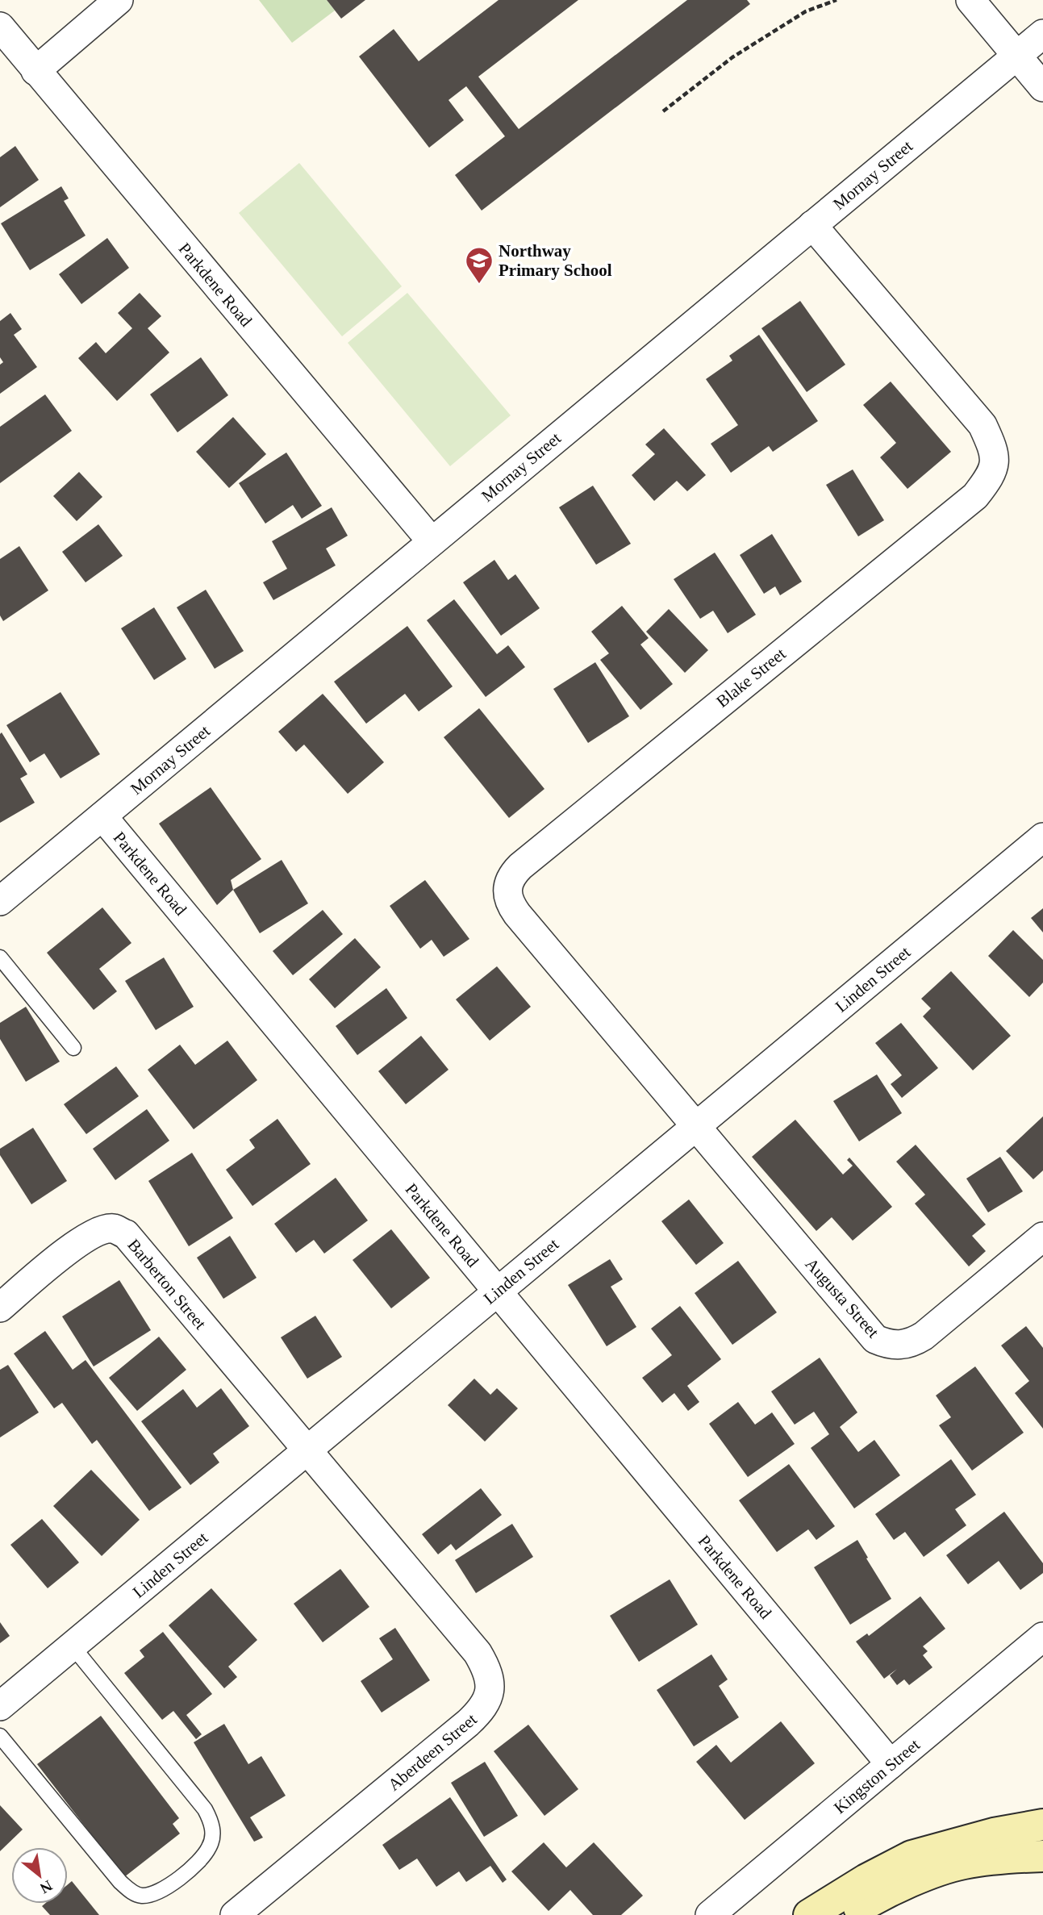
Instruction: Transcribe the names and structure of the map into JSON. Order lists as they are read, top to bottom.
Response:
{
  "streets": {
    "street": [
      "Mornay Street",
      "Parkdene Road",
      "Blake Street",
      "Linden Street",
      "Barberton Street",
      "Augusta Street",
      "Aberdeen Street",
      "Kingston Street"
    ]
  },
  "crossings": [
    ["Mornay Street", "Parkdene Road"],
    ["Mornay Street", "Blake Street"],
    ["Parkdene Road", "Linden Street"],
    ["Parkdene Road", "Kingston Street"],
    ["Blake Street", "Linden Street"],
    ["Blake Street", "Augusta Street"],
    ["Linden Street", "Barberton Street"],
    ["Linden Street", "Augusta Street"],
    ["Linden Street", "Aberdeen Street"],
    ["Barberton Street", "Aberdeen Street"]
  ],
  "places": {
    "school or university": ["Northway Primary School"]
  },
  "north": "bottom right"
}
